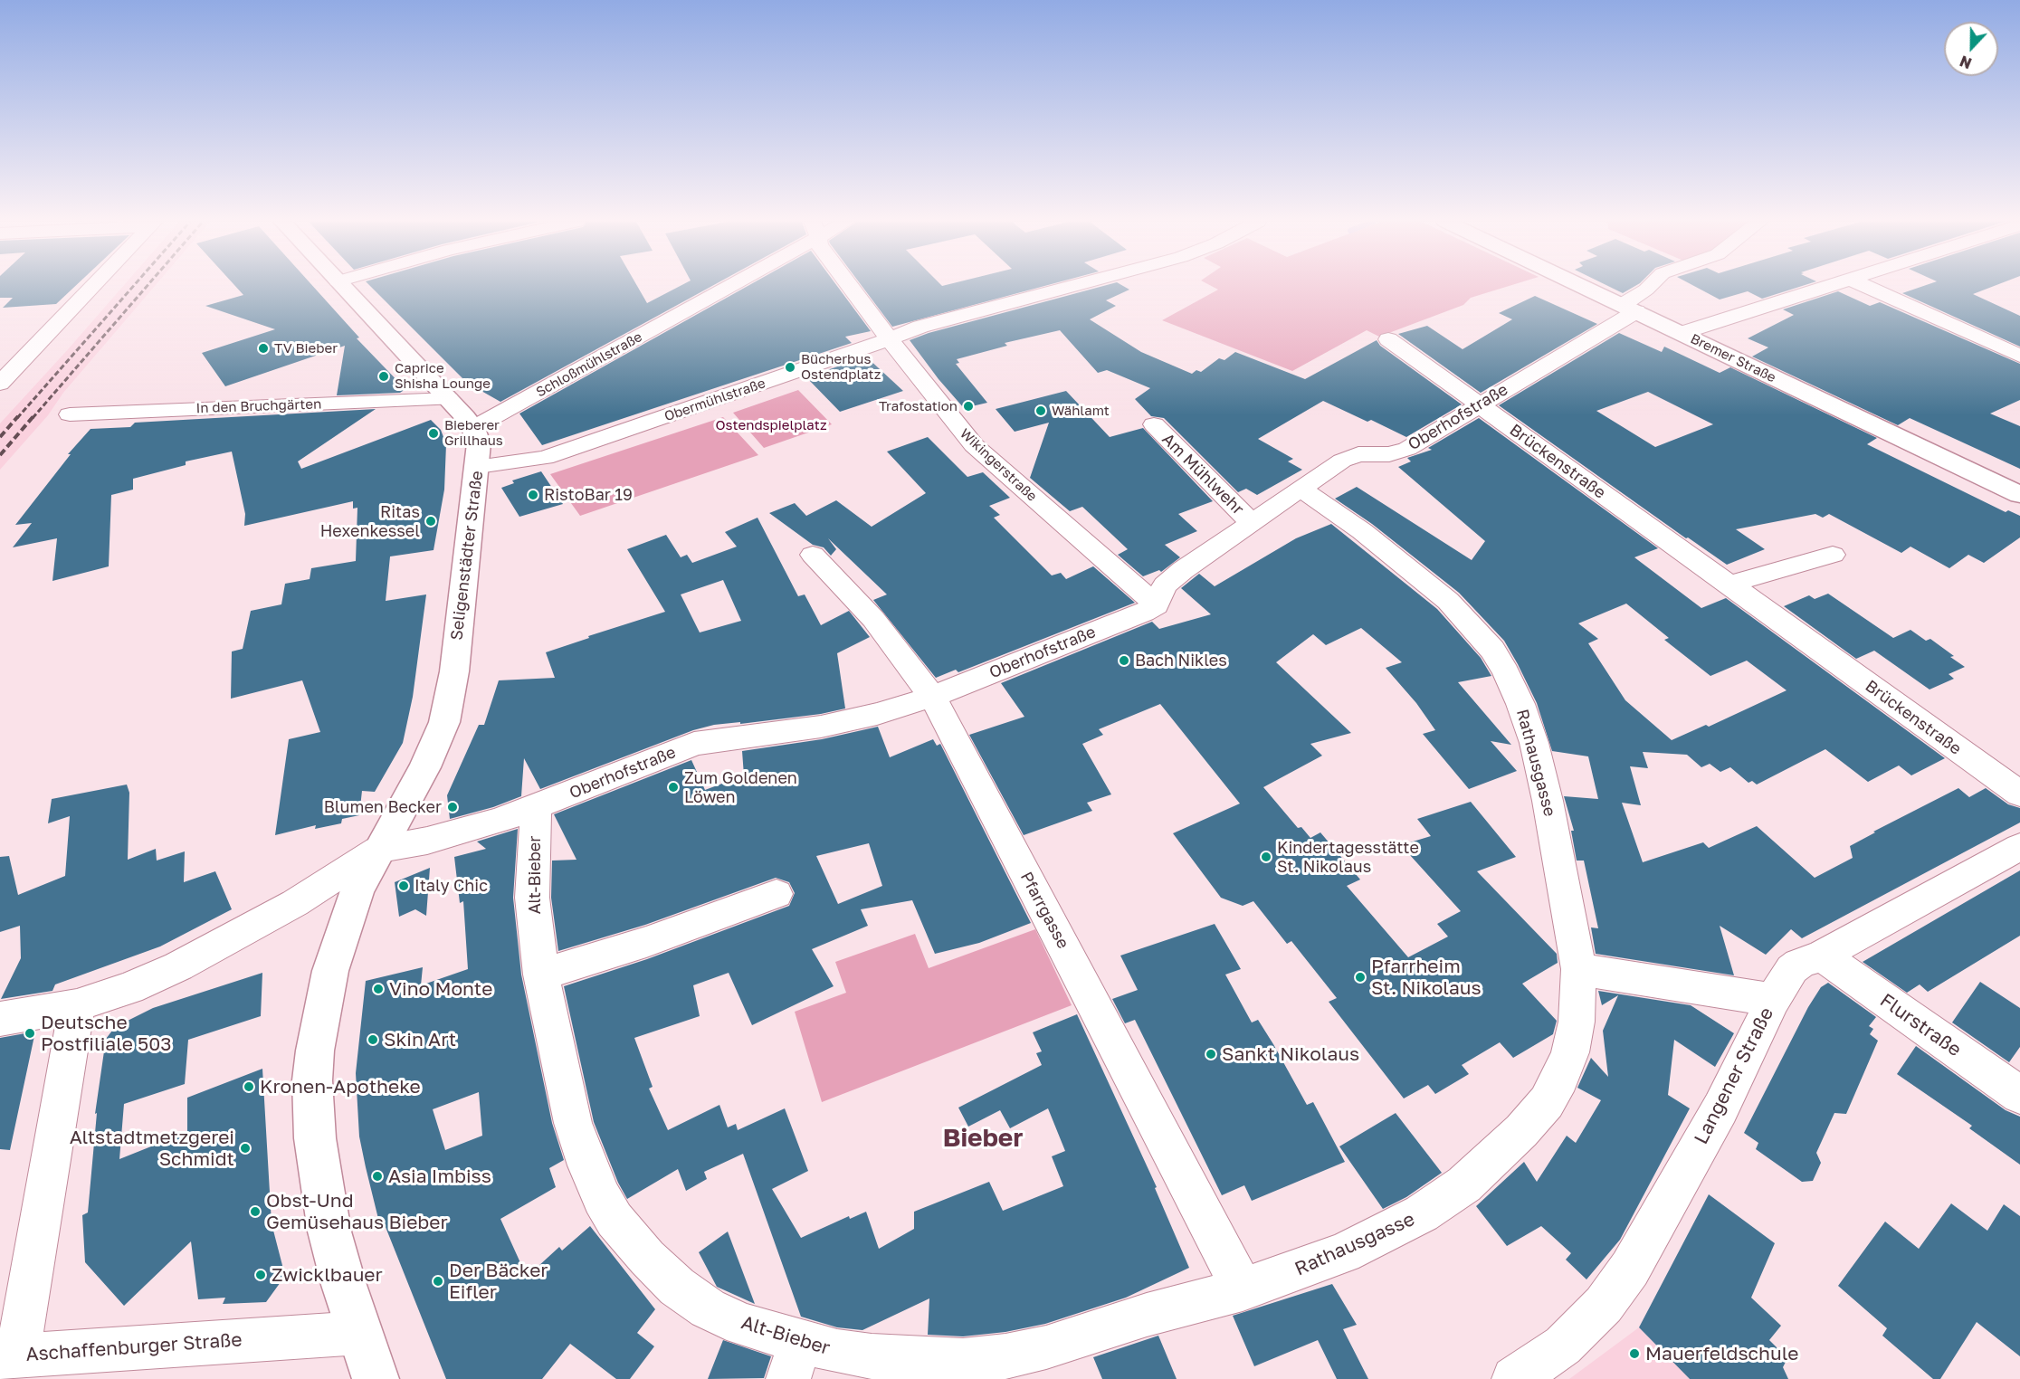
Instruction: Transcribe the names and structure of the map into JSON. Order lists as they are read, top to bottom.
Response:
{
  "streets": {
    "street": [
      "Bremer Straße",
      "Schloßmühlstraße",
      "Obermühlstraße",
      "In den Bruchgärten",
      "Oberhofstraße",
      "Brückenstraße",
      "Wikingerstraße",
      "Am Mühlwehr",
      "Seligenstädter Straße",
      "Rathausgasse",
      "Alt-Bieber",
      "Pfarrgasse",
      "Flurstraße",
      "Langener Straße",
      "Aschaffenburger Straße"
    ]
  },
  "crossings": [
    ["Bremer Straße", "Oberhofstraße"],
    ["Schloßmühlstraße", "Seligenstädter Straße"],
    ["Obermühlstraße", "Wikingerstraße"],
    ["Obermühlstraße", "Seligenstädter Straße"],
    ["In den Bruchgärten", "Seligenstädter Straße"],
    ["Oberhofstraße", "Brückenstraße"],
    ["Oberhofstraße", "Wikingerstraße"],
    ["Oberhofstraße", "Am Mühlwehr"],
    ["Oberhofstraße", "Seligenstädter Straße"],
    ["Oberhofstraße", "Rathausgasse"],
    ["Oberhofstraße", "Alt-Bieber"],
    ["Oberhofstraße", "Pfarrgasse"],
    ["Seligenstädter Straße", "Aschaffenburger Straße"],
    ["Rathausgasse", "Alt-Bieber"],
    ["Rathausgasse", "Pfarrgasse"],
    ["Alt-Bieber", "Pfarrgasse"],
    ["Flurstraße", "Langener Straße"]
  ],
  "districts": ["Bieber"],
  "parks": ["Ostendspielplatz"],
  "places": [
    "TV Bieber",
    "Bücherbus Ostendplatz",
    "Caprice Shisha Lounge",
    "Trafostation",
    "Wählamt",
    "Bieberer Grillhaus",
    "RistoBar 19",
    "Ritas Hexenkessel",
    "Bach Nikles",
    "Zum Goldenen Löwen",
    "Blumen Becker",
    "Kindertagesstätte St. Nikolaus",
    "Italy Chic",
    "Pfarrheim St. Nikolaus",
    "Vino Monte",
    "Deutsche Postfiliale 503",
    "Skin Art",
    "Sankt Nikolaus",
    "Kronen-Apotheke",
    "Altstadtmetzgerei Schmidt",
    "Asia Imbiss",
    "Obst-Und Gemüsehaus Bieber",
    "Zwicklbauer",
    "Der Bäcker Eifler",
    "Mauerfeldschule"
  ],
  "north": "bottom"
}
